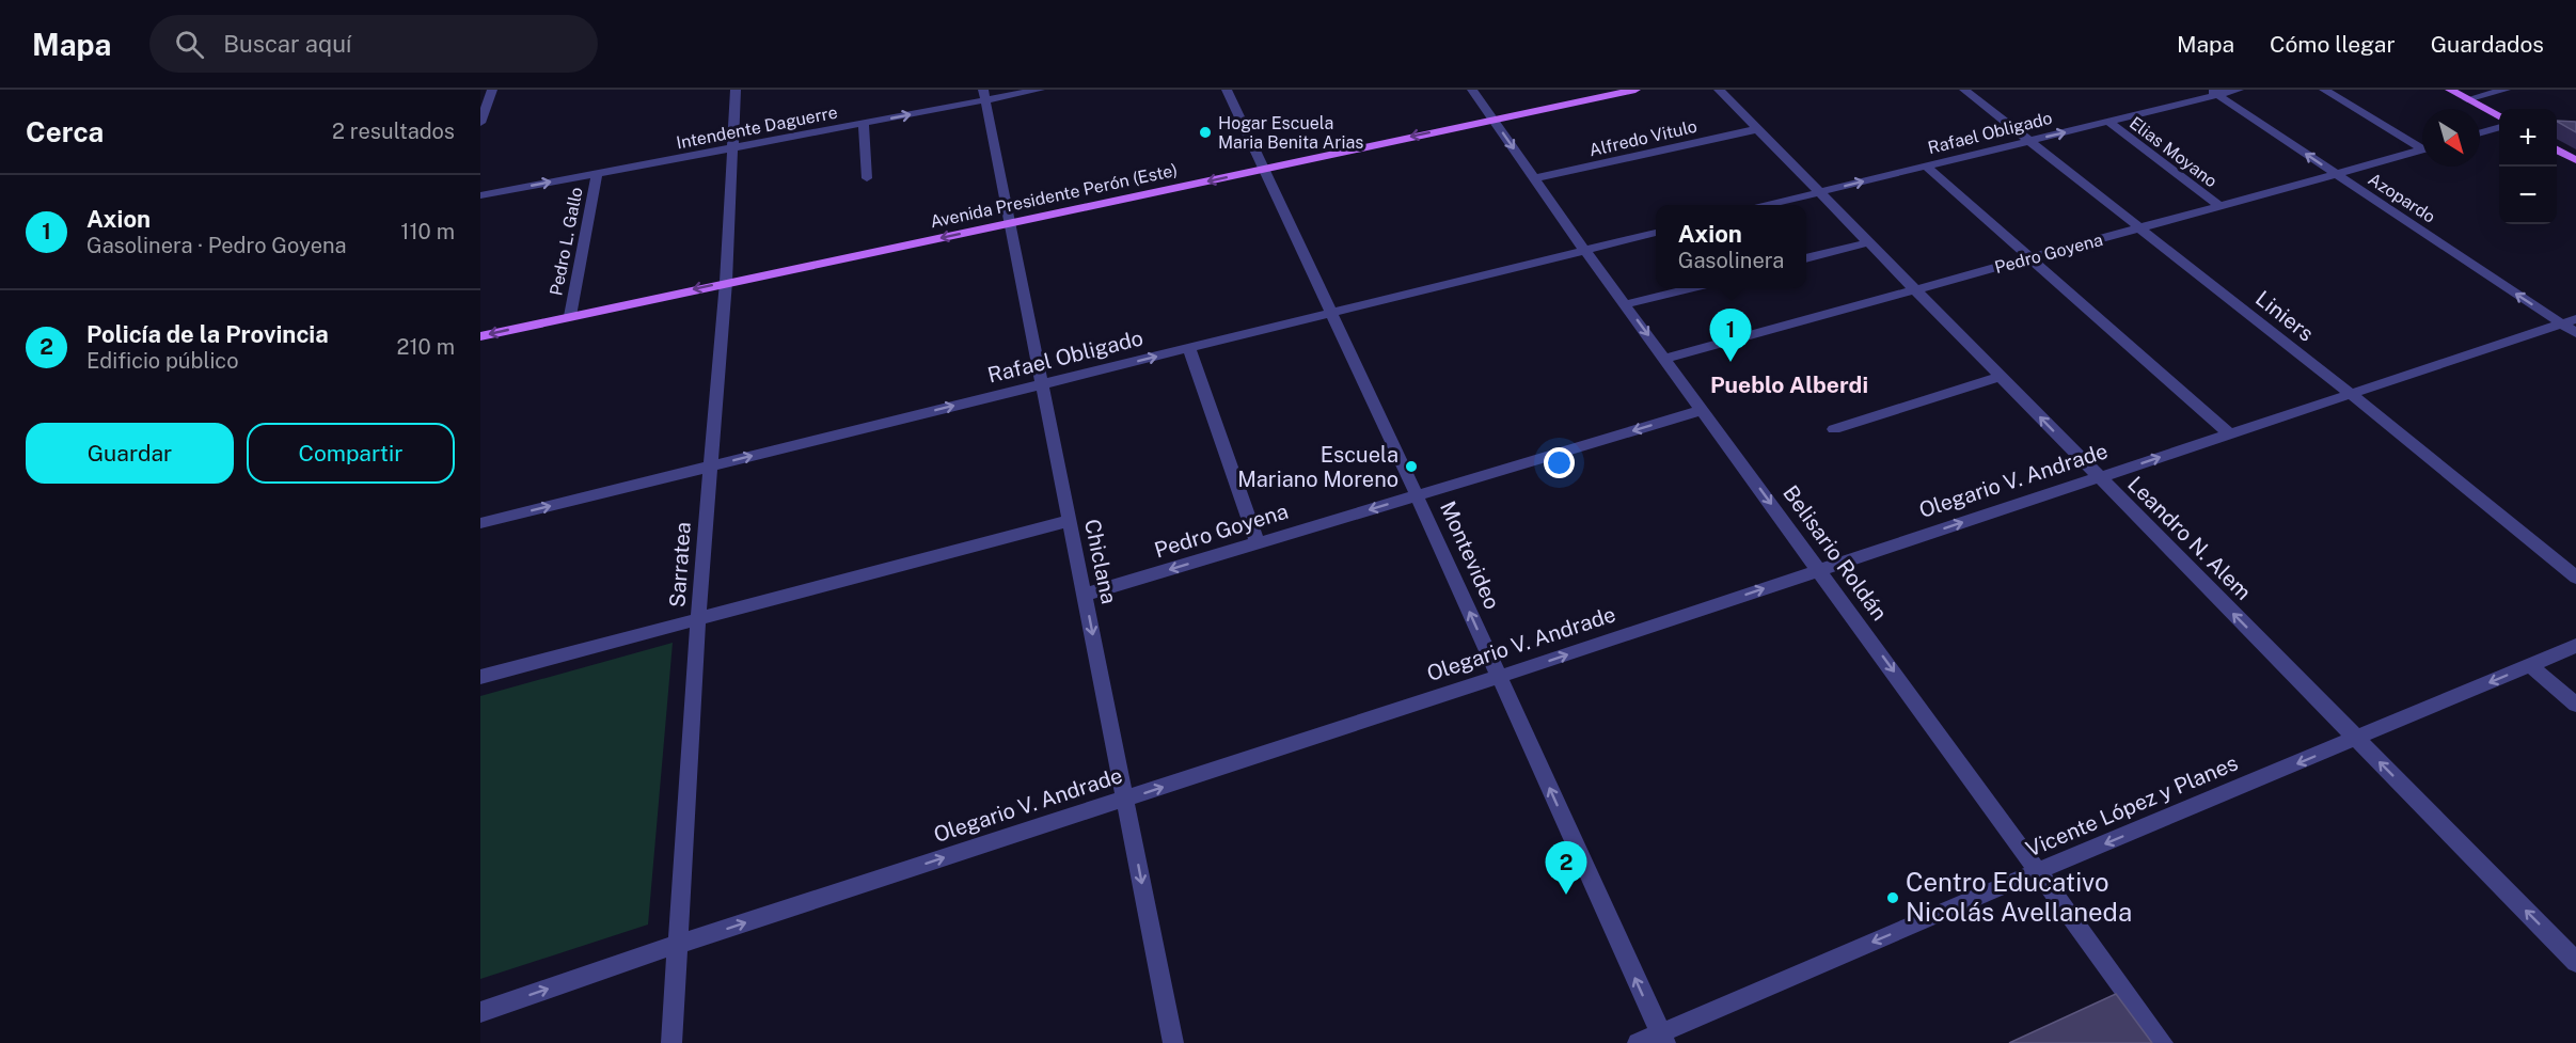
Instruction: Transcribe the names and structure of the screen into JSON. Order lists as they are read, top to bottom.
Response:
{
  "streets": {
    "main road": ["Avenida Presidente Perón (Este)"],
    "street": [
      "Intendente Daguerre",
      "Rafael Obligado",
      "Alfredo Vitulo",
      "Elias Moyano",
      "Azopardo",
      "Pedro L. Gallo",
      "Pedro Goyena",
      "Liniers",
      "Olegario V. Andrade",
      "Leandro N. Alem",
      "Belisario Roldán",
      "Montevideo",
      "Chiclana",
      "Sarratea",
      "Vicente López y Planes"
    ]
  },
  "crossings": [
    ["Intendente Daguerre", "Pedro L. Gallo"],
    ["Intendente Daguerre", "Chiclana"],
    ["Intendente Daguerre", "Sarratea"],
    ["Rafael Obligado", "Elias Moyano"],
    ["Rafael Obligado", "Azopardo"],
    ["Rafael Obligado", "Liniers"],
    ["Rafael Obligado", "Leandro N. Alem"],
    ["Rafael Obligado", "Belisario Roldán"],
    ["Rafael Obligado", "Montevideo"],
    ["Rafael Obligado", "Chiclana"],
    ["Rafael Obligado", "Sarratea"],
    ["Alfredo Vitulo", "Leandro N. Alem"],
    ["Alfredo Vitulo", "Belisario Roldán"],
    ["Elias Moyano", "Pedro Goyena"],
    ["Avenida Presidente Perón (Este)", "Pedro L. Gallo"],
    ["Avenida Presidente Perón (Este)", "Belisario Roldán"],
    ["Avenida Presidente Perón (Este)", "Montevideo"],
    ["Avenida Presidente Perón (Este)", "Chiclana"],
    ["Avenida Presidente Perón (Este)", "Sarratea"],
    ["Azopardo", "Pedro Goyena"],
    ["Azopardo", "Olegario V. Andrade"],
    ["Pedro Goyena", "Liniers"],
    ["Pedro Goyena", "Leandro N. Alem"],
    ["Pedro Goyena", "Belisario Roldán"],
    ["Pedro Goyena", "Montevideo"],
    ["Pedro Goyena", "Chiclana"],
    ["Liniers", "Olegario V. Andrade"],
    ["Olegario V. Andrade", "Leandro N. Alem"],
    ["Olegario V. Andrade", "Belisario Roldán"],
    ["Olegario V. Andrade", "Montevideo"],
    ["Olegario V. Andrade", "Chiclana"],
    ["Olegario V. Andrade", "Sarratea"],
    ["Leandro N. Alem", "Vicente López y Planes"],
    ["Belisario Roldán", "Vicente López y Planes"],
    ["Montevideo", "Vicente López y Planes"]
  ],
  "one_way": [
    "Intendente Daguerre",
    "Avenida Presidente Perón (Este)",
    "Azopardo",
    "Pedro Goyena",
    "Olegario V. Andrade",
    "Leandro N. Alem",
    "Belisario Roldán",
    "Montevideo",
    "Chiclana",
    "Vicente López y Planes"
  ],
  "districts": ["Pueblo Alberdi"],
  "places": ["Hogar Escuela Maria Benita Arias", "Escuela Mariano Moreno", "Centro Educativo Nicolás Avellaneda"],
  "north": "bottom right",
  "page": {
    "header": "Mapa",
    "search": "Buscar aquí",
    "nav": ["Mapa", "Cómo llegar", "Guardados"],
    "heading": ["Cerca", "2 resultados"],
    "map_buttons": ["+", "−"],
    "list": [
      {
        "mark": "1",
        "name": "Axion",
        "note": "Gasolinera · Pedro Goyena",
        "value": "110 m"
      },
      {
        "mark": "2",
        "name": "Policía de la Provincia",
        "note": "Edificio público",
        "value": "210 m"
      }
    ],
    "popup": ["Axion", "Gasolinera"],
    "pins": ["1", "2"],
    "buttons": ["Guardar", "Compartir"]
  }
}
